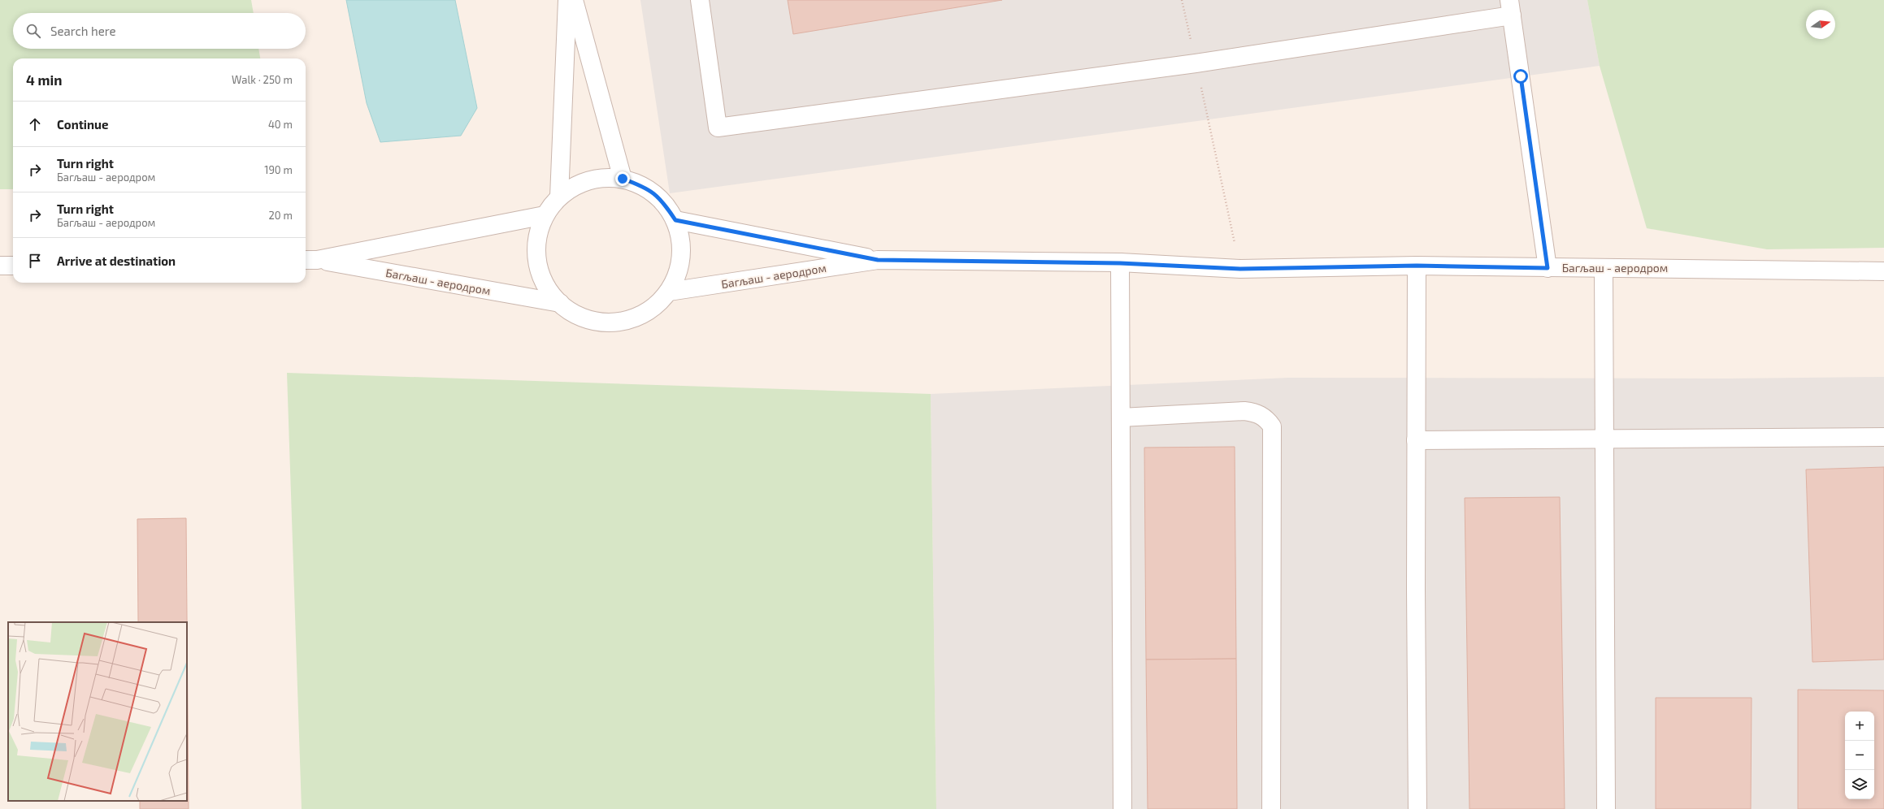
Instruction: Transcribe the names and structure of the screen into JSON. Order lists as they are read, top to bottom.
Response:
{
  "streets": {
    "street": ["Багљаш - аеродром"]
  },
  "north": "right",
  "page": {
    "search": "Search here",
    "heading": ["4 min", "Walk · 250 m"],
    "list": [
      ["Continue", "40 m"],
      ["Turn right", "Багљаш - аеродром", "190 m"],
      ["Turn right", "Багљаш - аеродром", "20 m"],
      "Arrive at destination"
    ],
    "map_buttons": ["+", "−"]
  }
}
